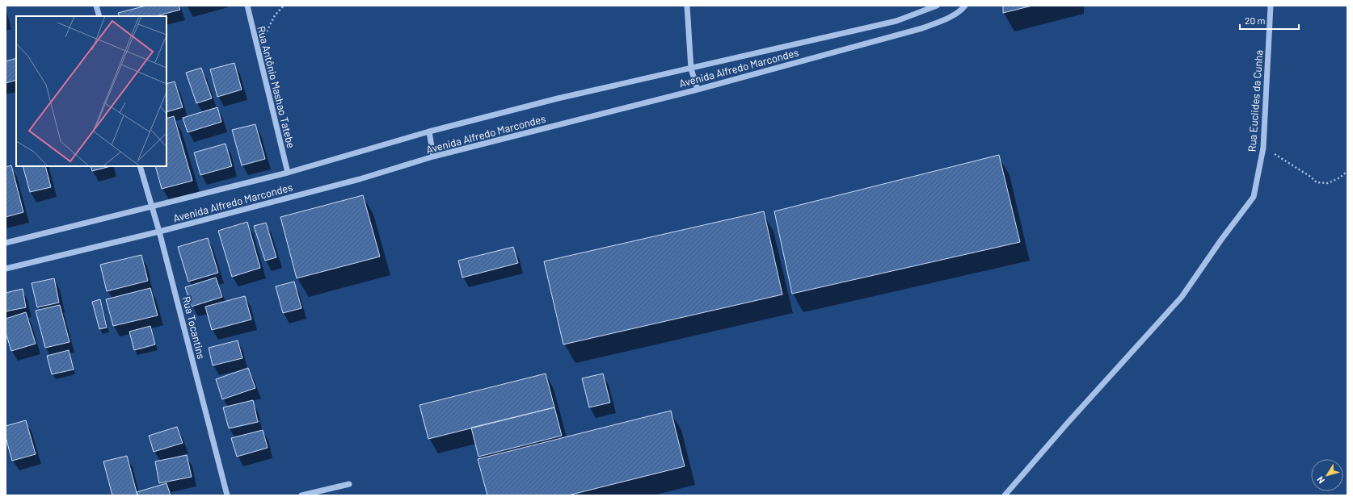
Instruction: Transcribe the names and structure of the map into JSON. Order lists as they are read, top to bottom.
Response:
{
  "streets": {
    "street": [
      "Avenida Alfredo Marcondes",
      "Rua Antônio Mashao Tatebe",
      "Rua Euclides da Cunha",
      "Rua Tocantins"
    ]
  },
  "crossings": [
    ["Avenida Alfredo Marcondes", "Rua Antônio Mashao Tatebe"],
    ["Avenida Alfredo Marcondes", "Rua Tocantins"]
  ],
  "scale_bar": "20 m",
  "north": "bottom left"
}
